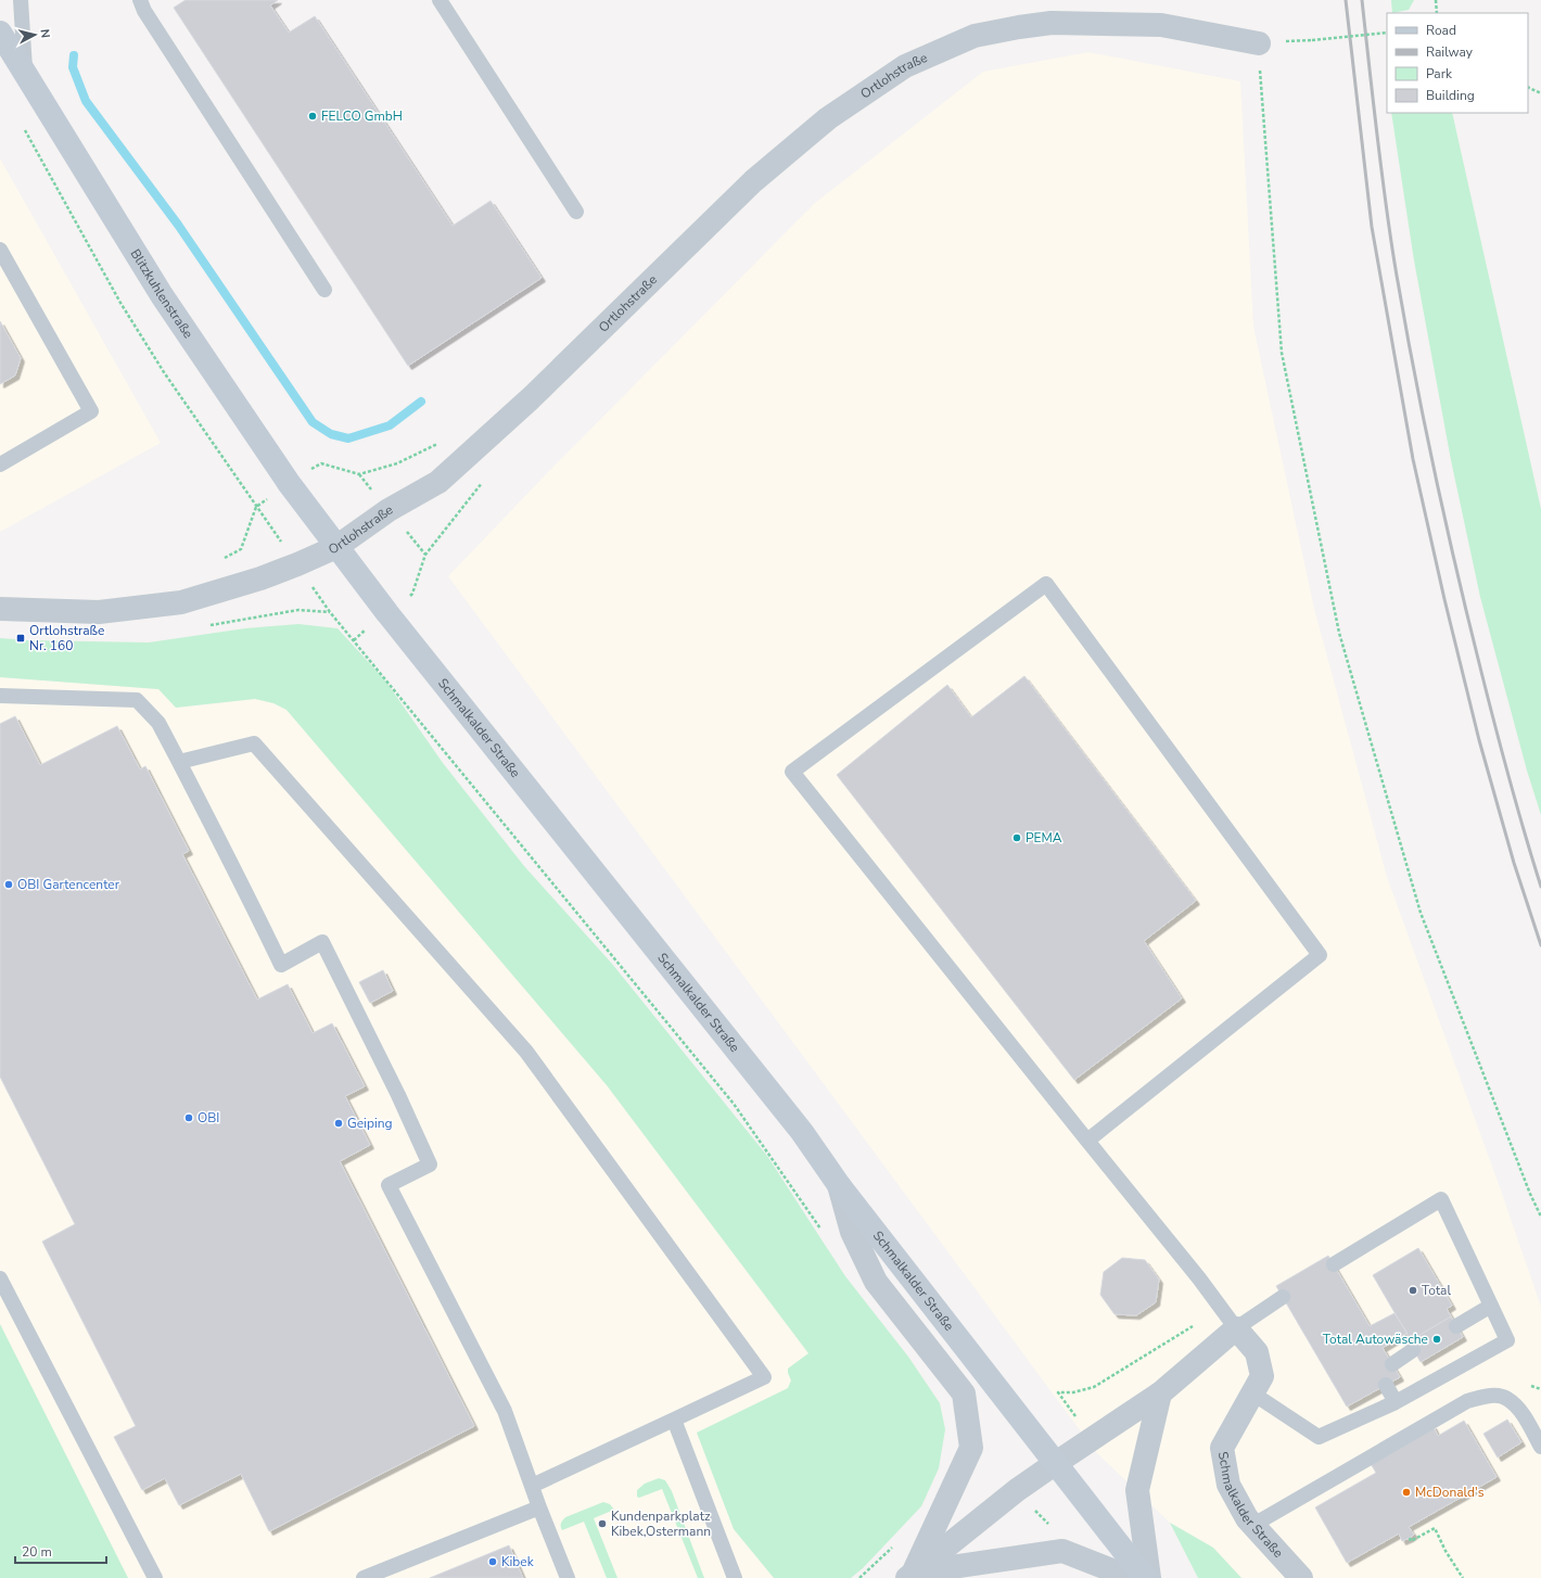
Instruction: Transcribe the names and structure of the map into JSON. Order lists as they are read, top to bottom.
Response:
{
  "streets": {
    "main road": ["Blitzkuhlenstraße", "Schmalkalder Straße"],
    "street": ["Ortlohstraße"]
  },
  "crossings": [
    ["Ortlohstraße", "Blitzkuhlenstraße"],
    ["Ortlohstraße", "Schmalkalder Straße"],
    ["Blitzkuhlenstraße", "Schmalkalder Straße"]
  ],
  "places": {
    "other": [
      "FELCO GmbH",
      "PEMA",
      "OBI Gartencenter",
      "OBI",
      "Geiping",
      "Total",
      "Total Autowäsche",
      "McDonald's",
      "Kundenparkplatz Kibek,Ostermann",
      "Kibek"
    ],
    "transit": ["Ortlohstraße Nr. 160"]
  },
  "legend": [
    "Road",
    "Railway",
    "Park",
    "Building"
  ],
  "scale_bar": "20 m",
  "north": "right"
}
